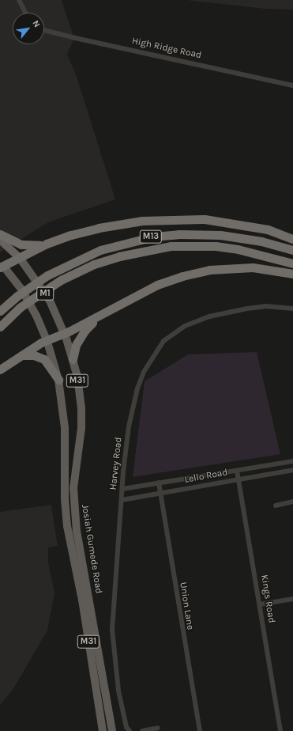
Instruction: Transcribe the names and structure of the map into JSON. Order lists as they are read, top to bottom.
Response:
{
  "streets": {
    "highway": ["M13", "M1"],
    "main road": ["M31", "Josiah Gumede Road"],
    "street": [
      "High Ridge Road",
      "Harvey Road",
      "Lello Road",
      "Kings Road",
      "Union Lane"
    ]
  },
  "crossings": [
    ["M1", "Josiah Gumede Road"],
    ["Harvey Road", "Lello Road"],
    ["Lello Road", "Kings Road"],
    ["Lello Road", "Union Lane"]
  ],
  "north": "top right"
}
